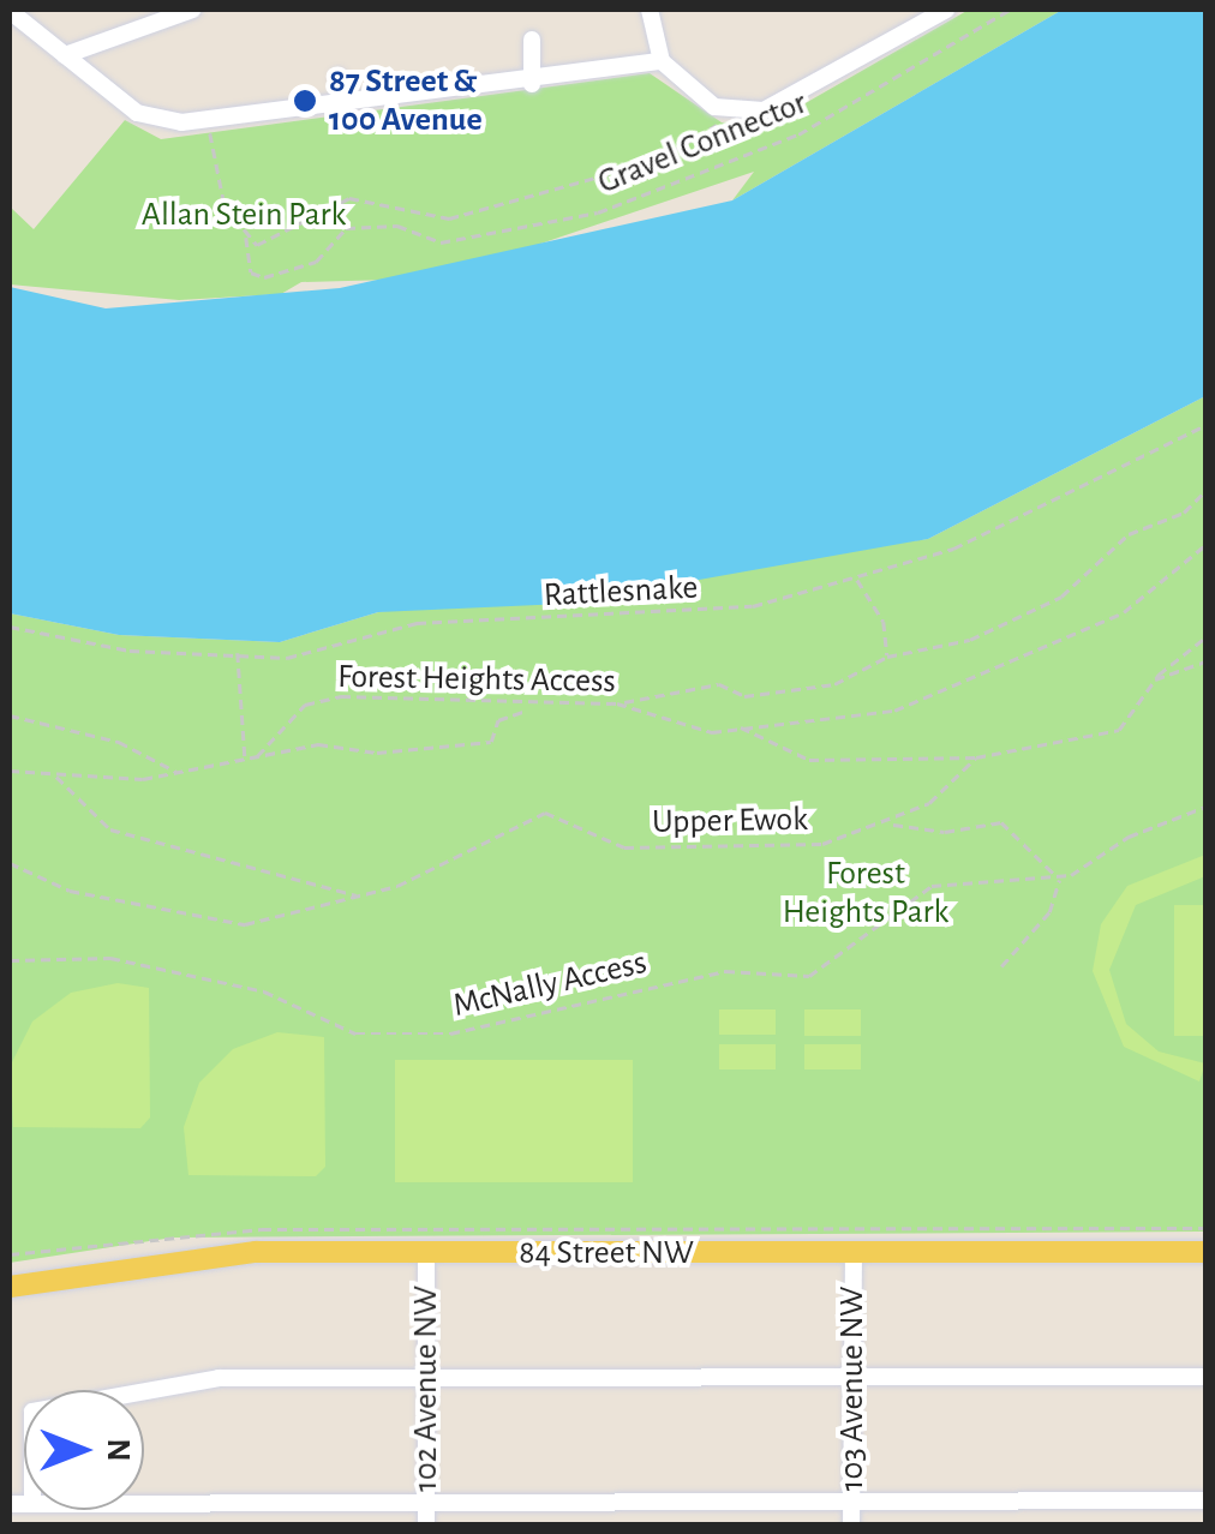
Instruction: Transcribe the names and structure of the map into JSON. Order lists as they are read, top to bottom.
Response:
{
  "streets": {
    "main road": ["84 Street NW"],
    "street": ["102 Avenue NW", "103 Avenue NW"],
    "path": [
      "Gravel Connector",
      "Rattlesnake",
      "Forest Heights Access",
      "Upper Ewok",
      "McNally Access"
    ]
  },
  "crossings": [
    ["84 Street NW", "102 Avenue NW"],
    ["84 Street NW", "103 Avenue NW"]
  ],
  "parks": ["Allan Stein Park", "Forest Heights Park"],
  "places": ["87 Street & 100 Avenue"],
  "north": "right"
}
